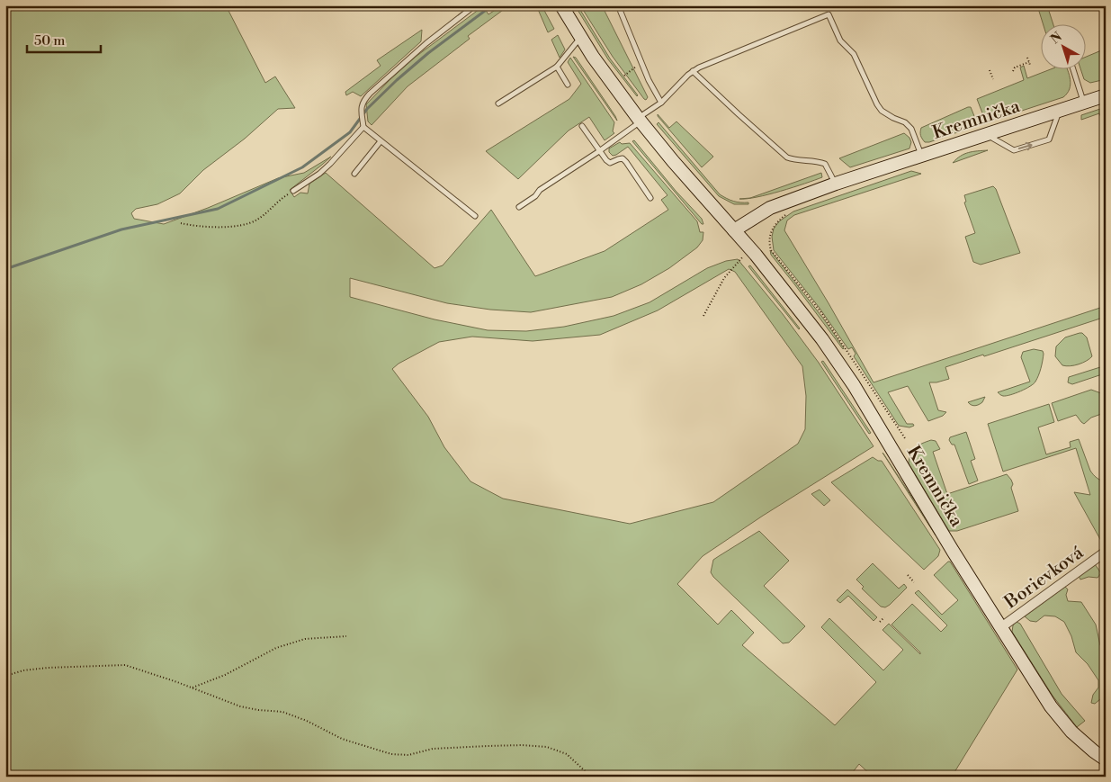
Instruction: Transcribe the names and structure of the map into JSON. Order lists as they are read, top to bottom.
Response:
{
  "streets": {
    "main road": ["Kremnička"],
    "street": ["Borievková"]
  },
  "crossings": [
    ["Kremnička", "Borievková"]
  ],
  "scale_bar": "50 m",
  "north": "top left"
}
